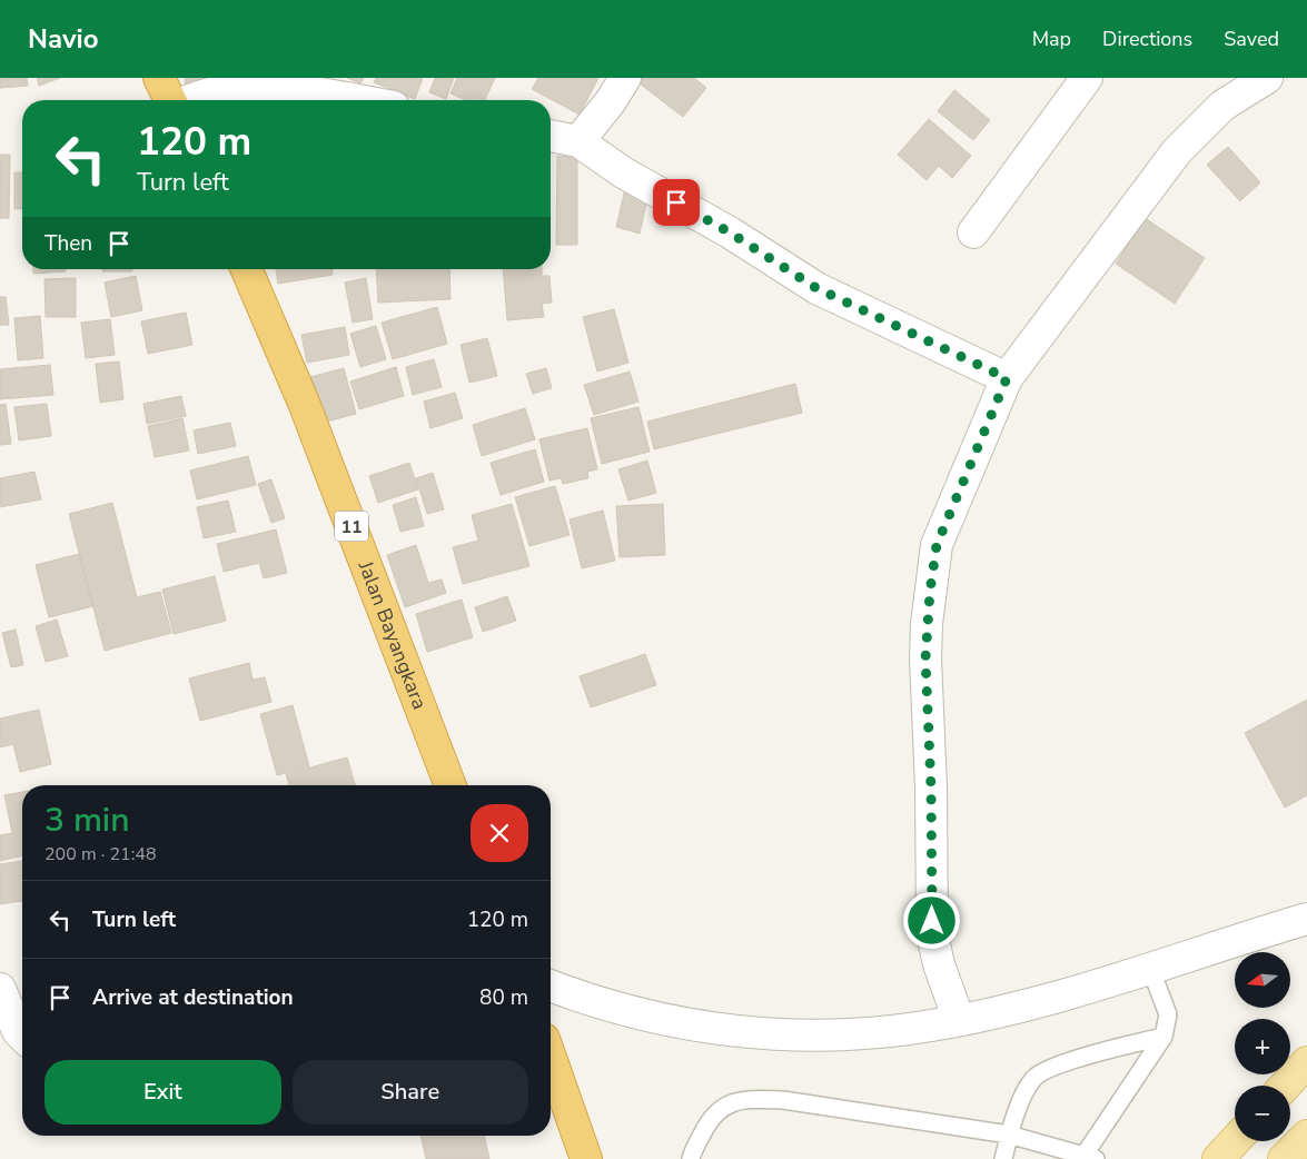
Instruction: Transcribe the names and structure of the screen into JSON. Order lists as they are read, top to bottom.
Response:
{
  "streets": {
    "highway": ["11", "Jalan Bayangkara"]
  },
  "north": "left",
  "page": {
    "header": "Navio",
    "nav": ["Map", "Directions", "Saved"],
    "turn": ["120 m", "Turn left"],
    "then": "Then",
    "heading": ["3 min", "200 m · 21:48"],
    "list": [
      {
        "name": "Turn left",
        "value": "120 m"
      },
      {
        "name": "Arrive at destination",
        "value": "80 m"
      }
    ],
    "map_buttons": ["+", "−"],
    "buttons": ["Exit", "Share"]
  }
}
